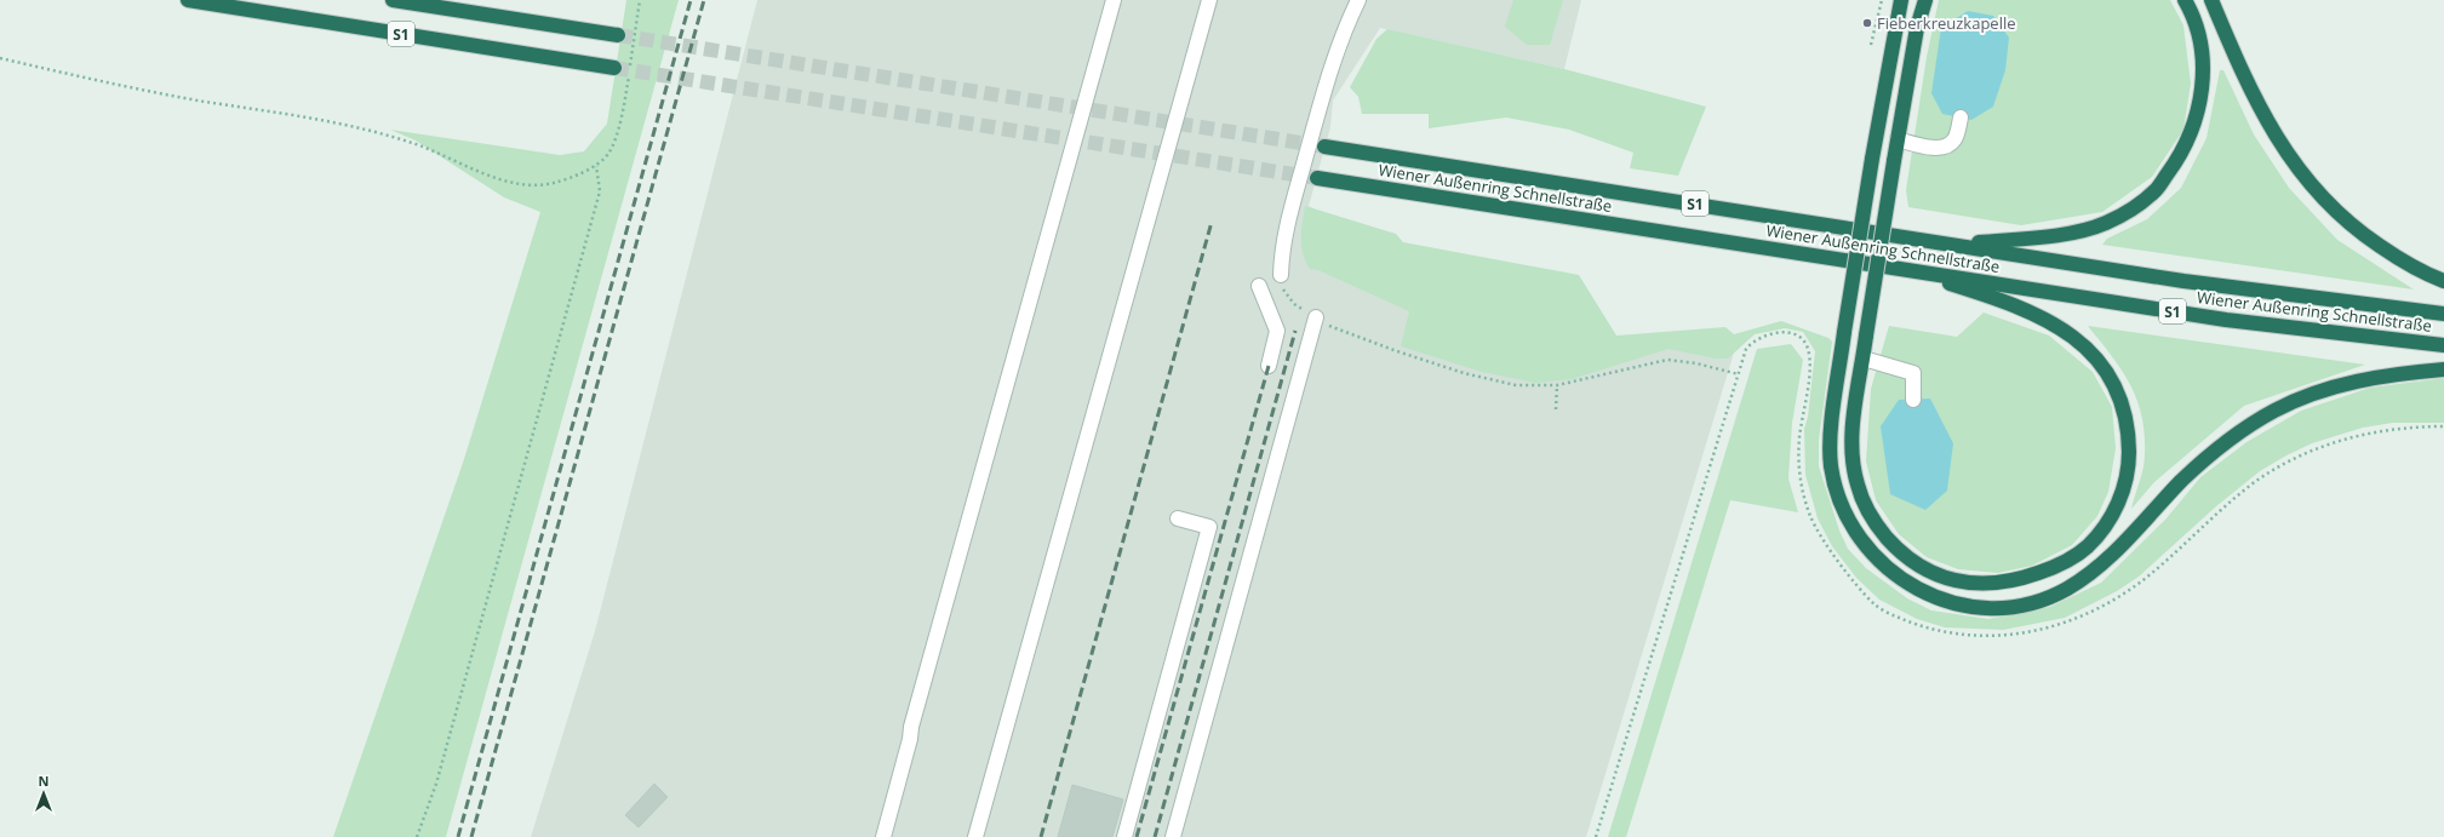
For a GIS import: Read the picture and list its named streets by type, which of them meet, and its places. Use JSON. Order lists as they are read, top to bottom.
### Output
{
  "streets": {
    "highway": ["S1", "Wiener Außenring Schnellstraße"]
  },
  "places": ["Fieberkreuzkapelle"],
  "north": "top"
}
